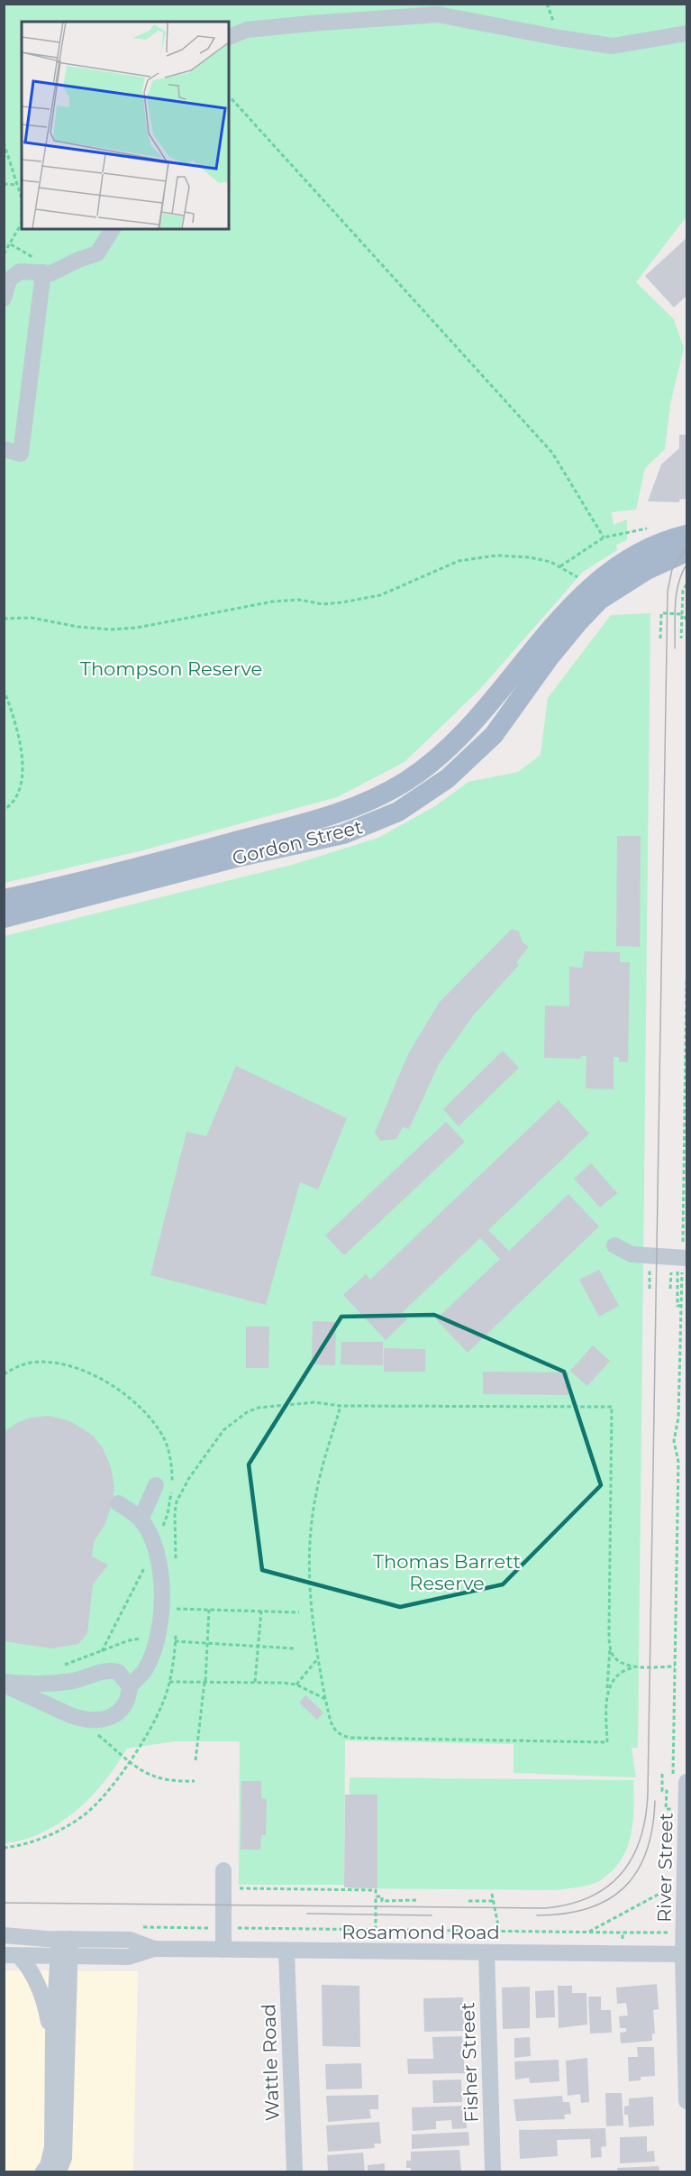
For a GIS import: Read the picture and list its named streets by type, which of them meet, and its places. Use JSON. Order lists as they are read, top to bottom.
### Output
{
  "streets": {
    "main road": ["Gordon Street"],
    "street": [
      "River Street",
      "Rosamond Road",
      "Wattle Road",
      "Fisher Street"
    ]
  },
  "crossings": [
    ["River Street", "Rosamond Road"],
    ["Rosamond Road", "Wattle Road"],
    ["Rosamond Road", "Fisher Street"]
  ],
  "parks": ["Thompson Reserve", "Thomas Barrett Reserve"]
}
